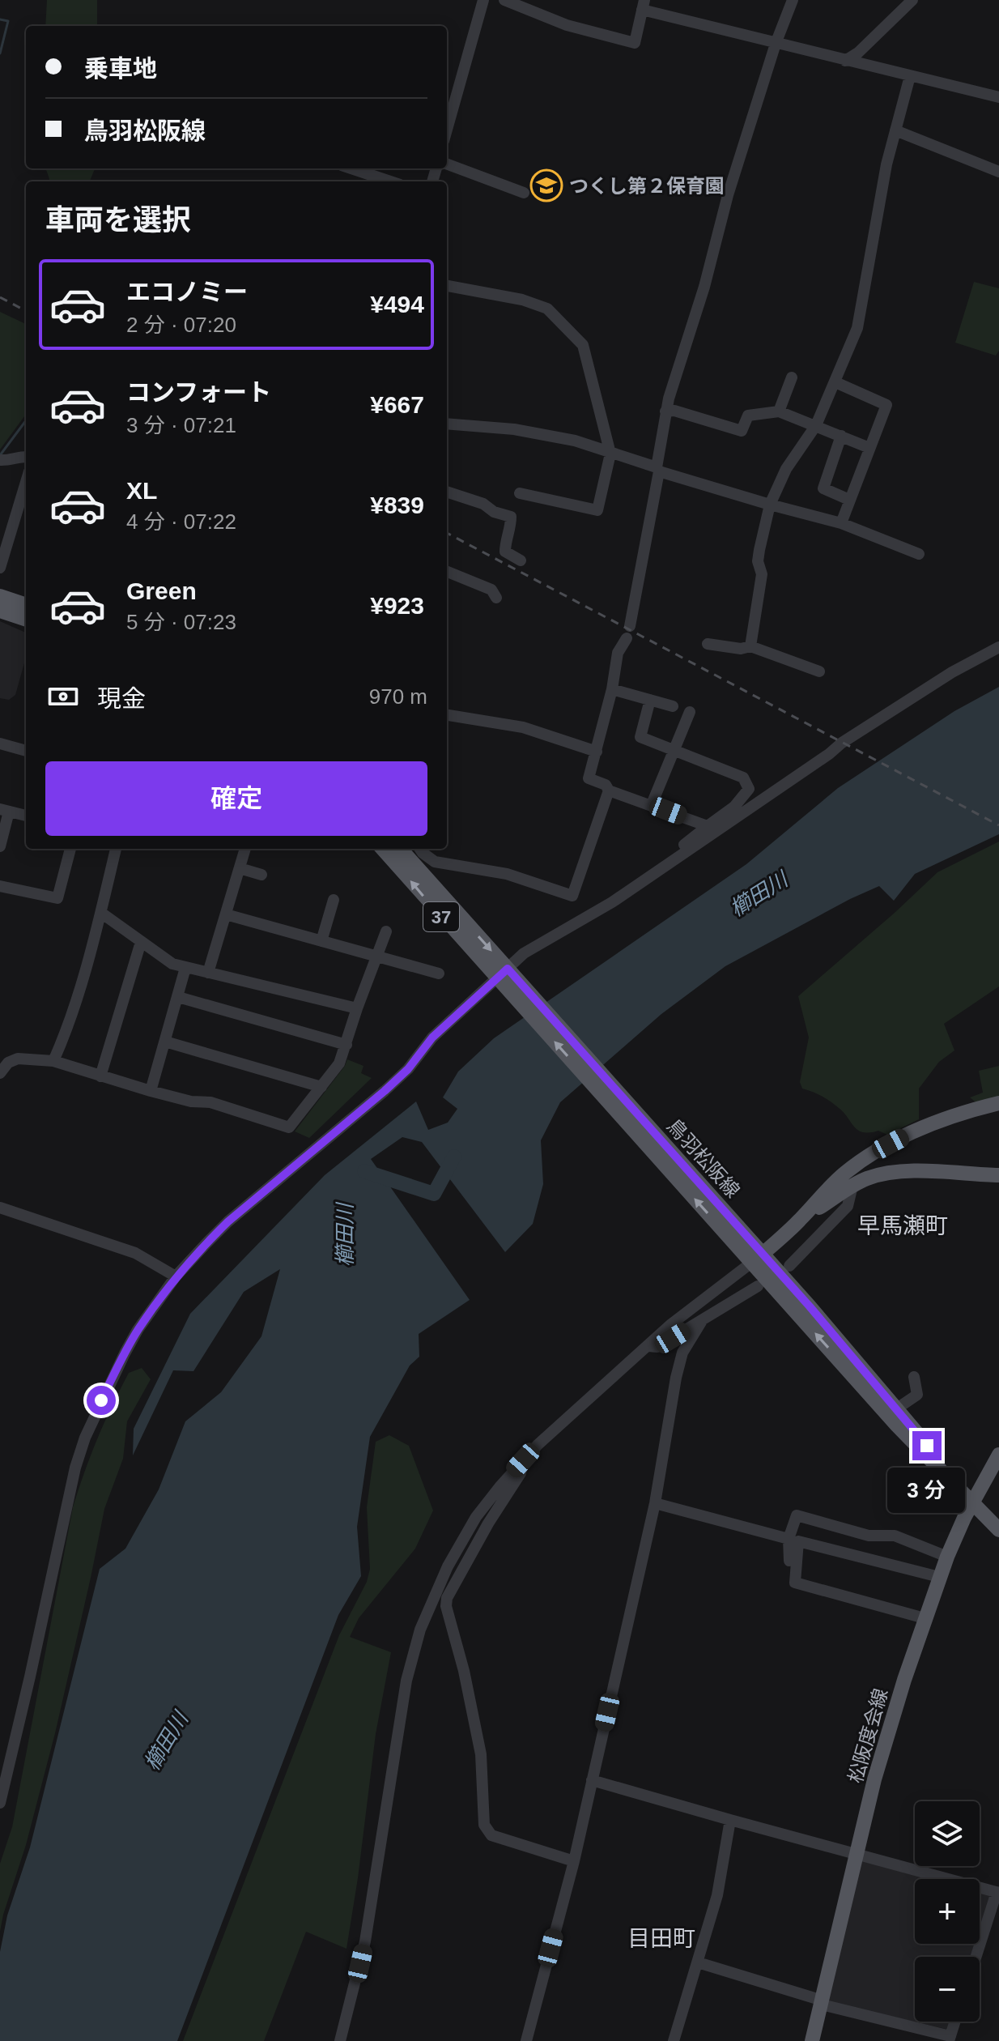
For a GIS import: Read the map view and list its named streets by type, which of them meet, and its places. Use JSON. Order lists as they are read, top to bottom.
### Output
{
  "streets": {
    "main road": ["37", "鳥羽松阪線", "松阪度会線"]
  },
  "crossings": [
    ["鳥羽松阪線", "松阪度会線"]
  ],
  "districts": ["早馬瀬町", "目田町"],
  "water": ["櫛田川"],
  "places": {
    "school or university": ["つくし第２保育園"]
  },
  "page": {
    "banner": ["乗車地", "鳥羽松阪線"],
    "heading": "車両を選択",
    "list": [
      {
        "name": "エコノミー",
        "note": "2 分 · 07:20",
        "value": "¥494"
      },
      {
        "name": "コンフォート",
        "note": "3 分 · 07:21",
        "value": "¥667"
      },
      {
        "name": "XL",
        "note": "4 分 · 07:22",
        "value": "¥839"
      },
      {
        "name": "Green",
        "note": "5 分 · 07:23",
        "value": "¥923"
      }
    ],
    "pay": ["現金", "970 m"],
    "buttons": "確定",
    "bubble": "3 分",
    "map_buttons": ["+", "−"]
  }
}
